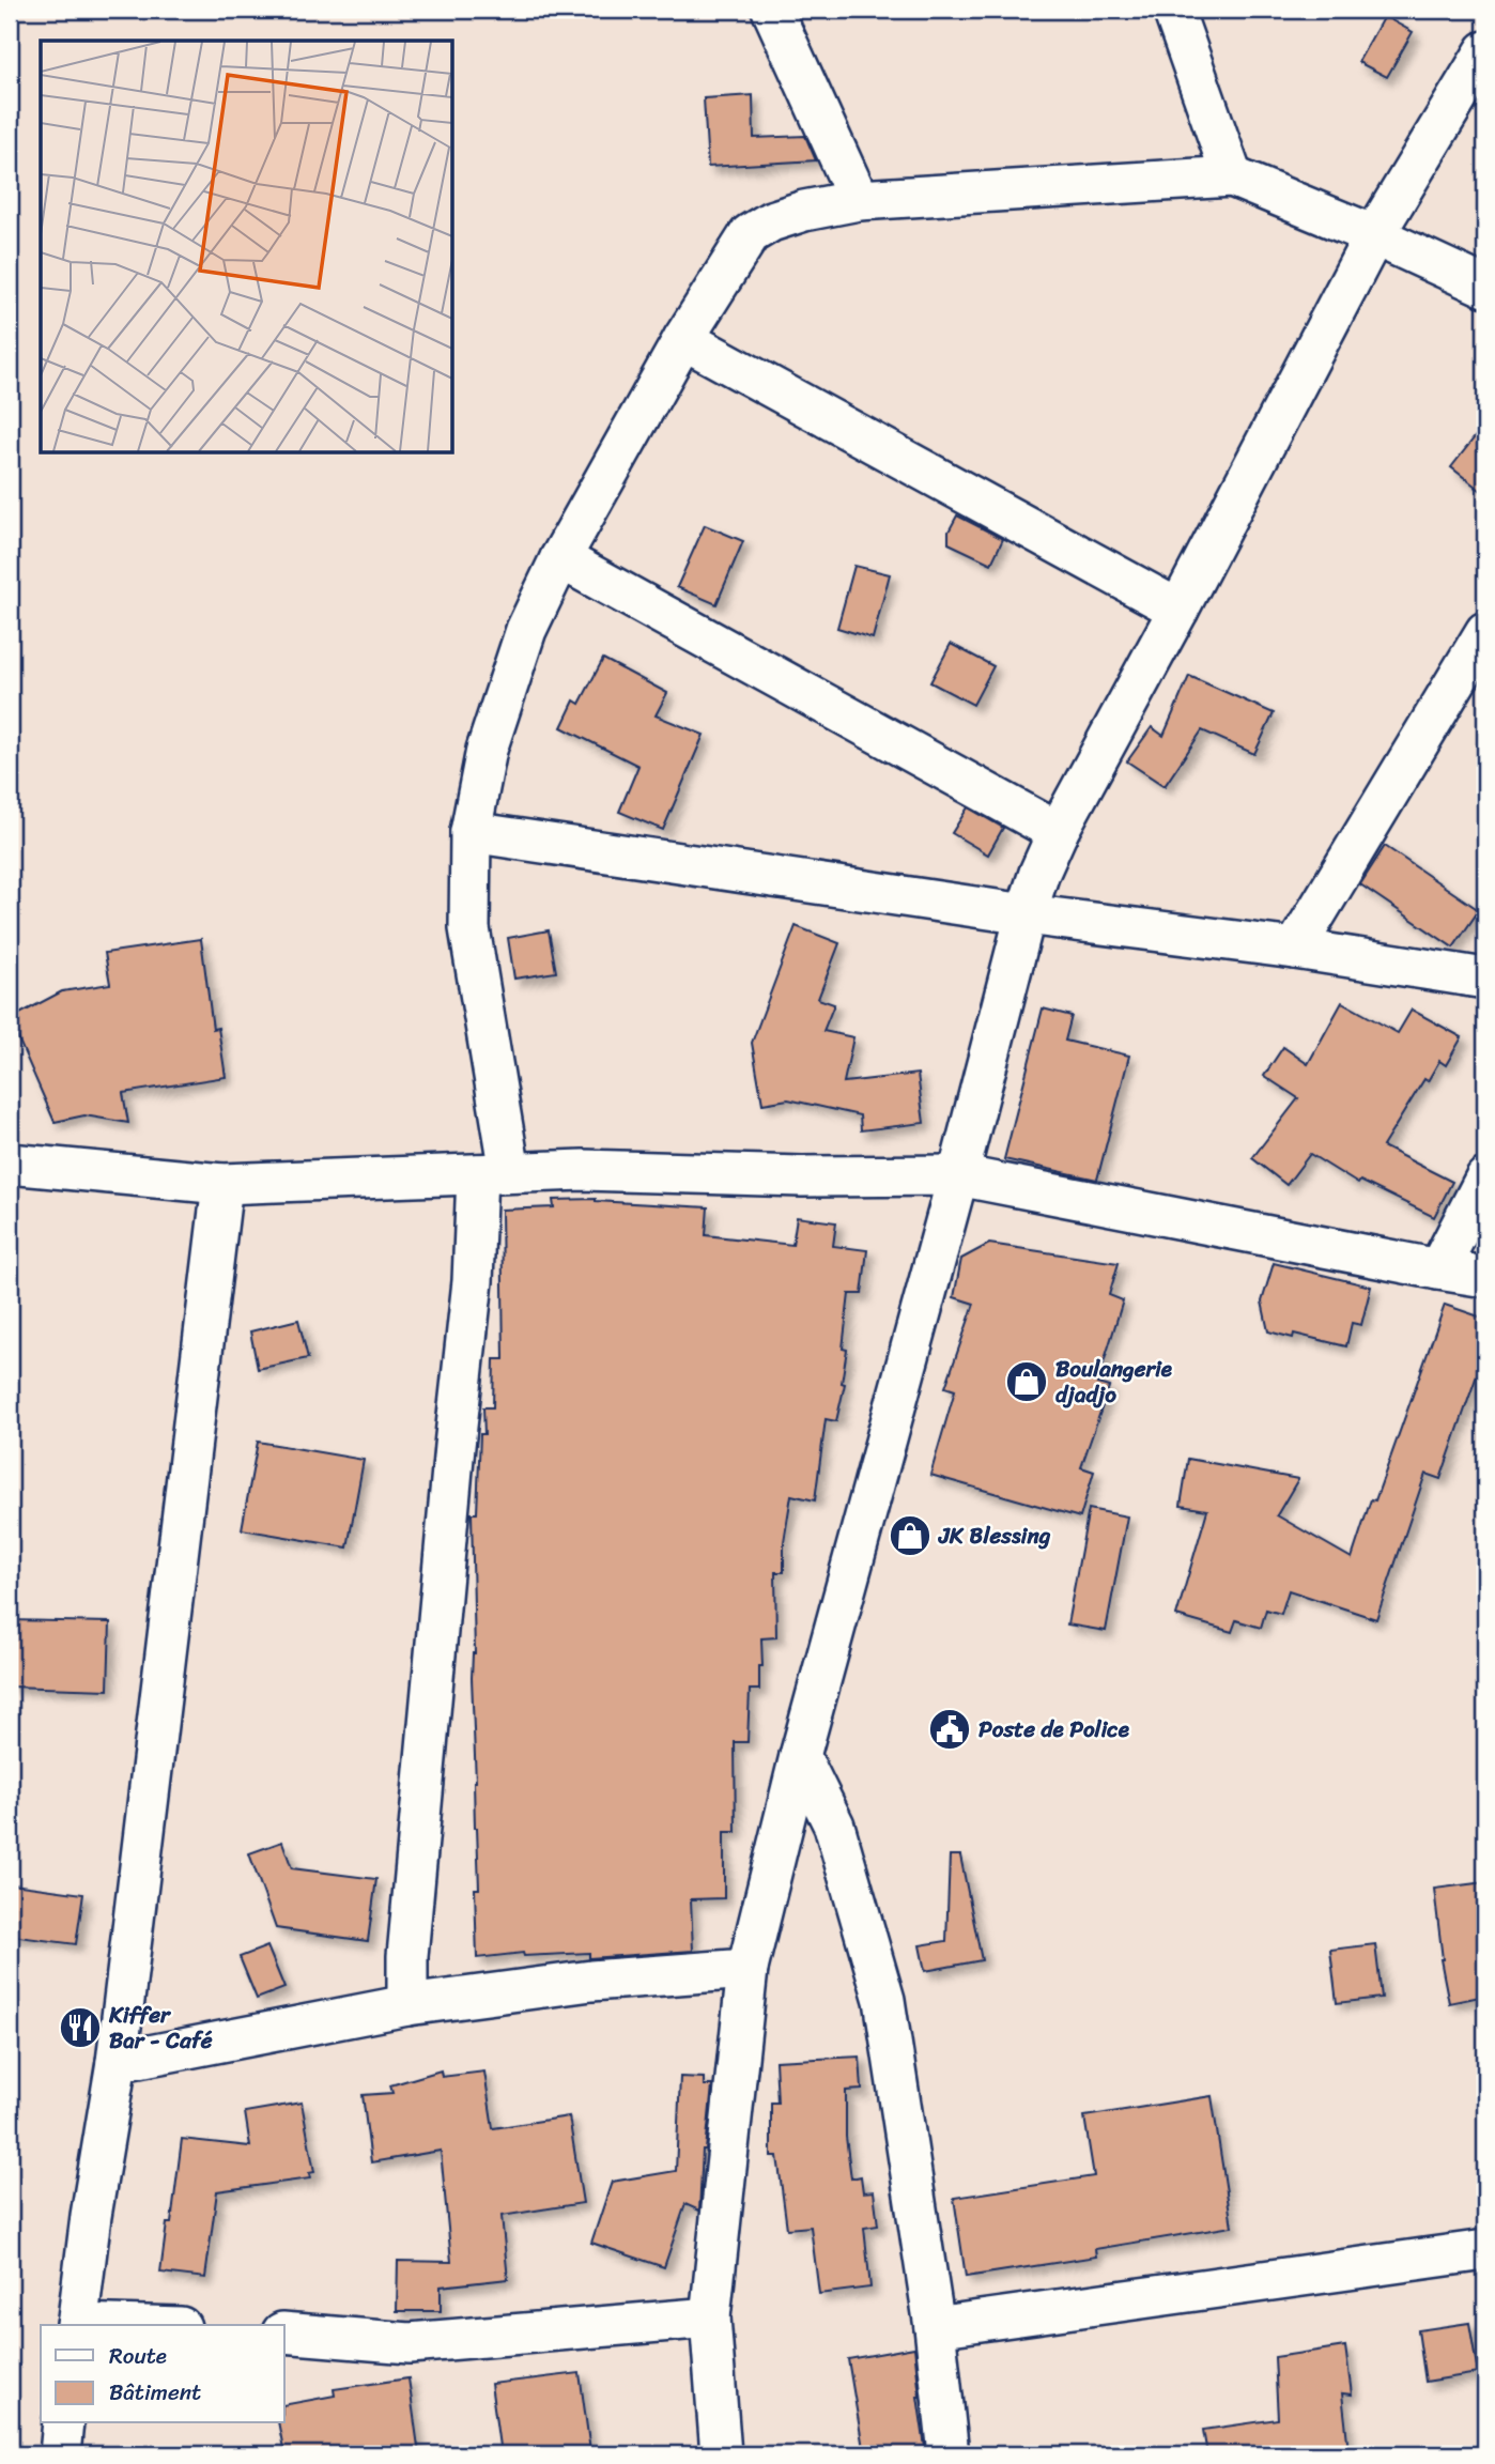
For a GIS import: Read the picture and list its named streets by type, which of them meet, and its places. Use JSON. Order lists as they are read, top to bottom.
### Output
{
  "places": {
    "shop": ["Boulangerie djadjo", "JK Blessing"],
    "public building": ["Poste de Police"],
    "restaurant": ["Kiffer Bar - Café"]
  },
  "legend": ["Route", "Bâtiment"]
}
